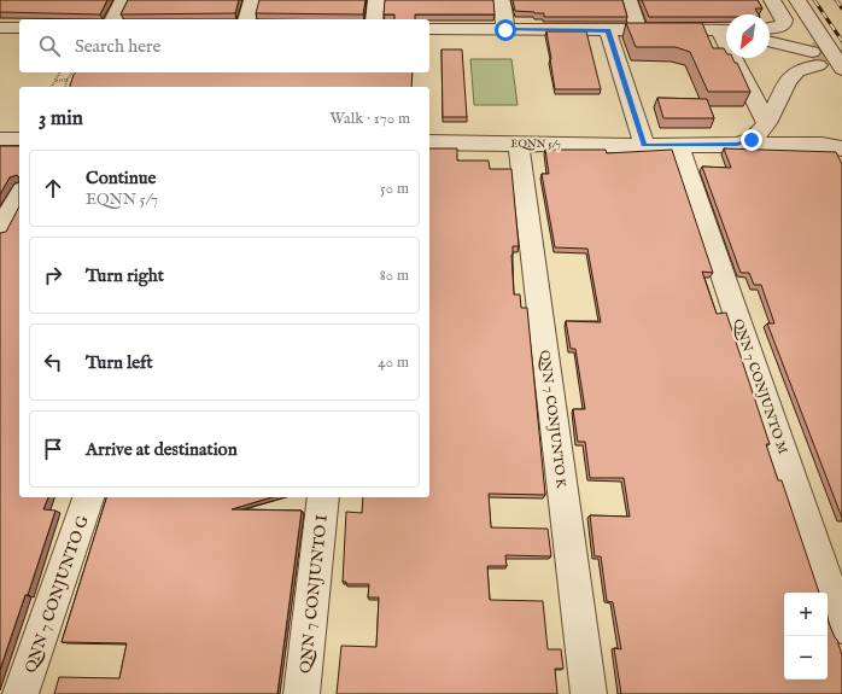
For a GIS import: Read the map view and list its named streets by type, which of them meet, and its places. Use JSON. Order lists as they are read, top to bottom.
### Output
{
  "streets": {
    "street": [
      "EQNN 5/7",
      "QNN 7 CONJUNTO M",
      "QNN 7 CONJUNTO K",
      "QNN 7 CONJUNTO G",
      "QNN 7 CONJUNTO I"
    ]
  },
  "crossings": [
    ["EQNN 5/7", "QNN 7 CONJUNTO M"],
    ["EQNN 5/7", "QNN 7 CONJUNTO K"]
  ],
  "north": "bottom left",
  "page": {
    "search": "Search here",
    "heading": ["3 min", "Walk · 170 m"],
    "list": [
      ["Continue", "EQNN 5/7", "50 m"],
      ["Turn right", "80 m"],
      ["Turn left", "40 m"],
      "Arrive at destination"
    ],
    "map_buttons": ["+", "−"]
  }
}
